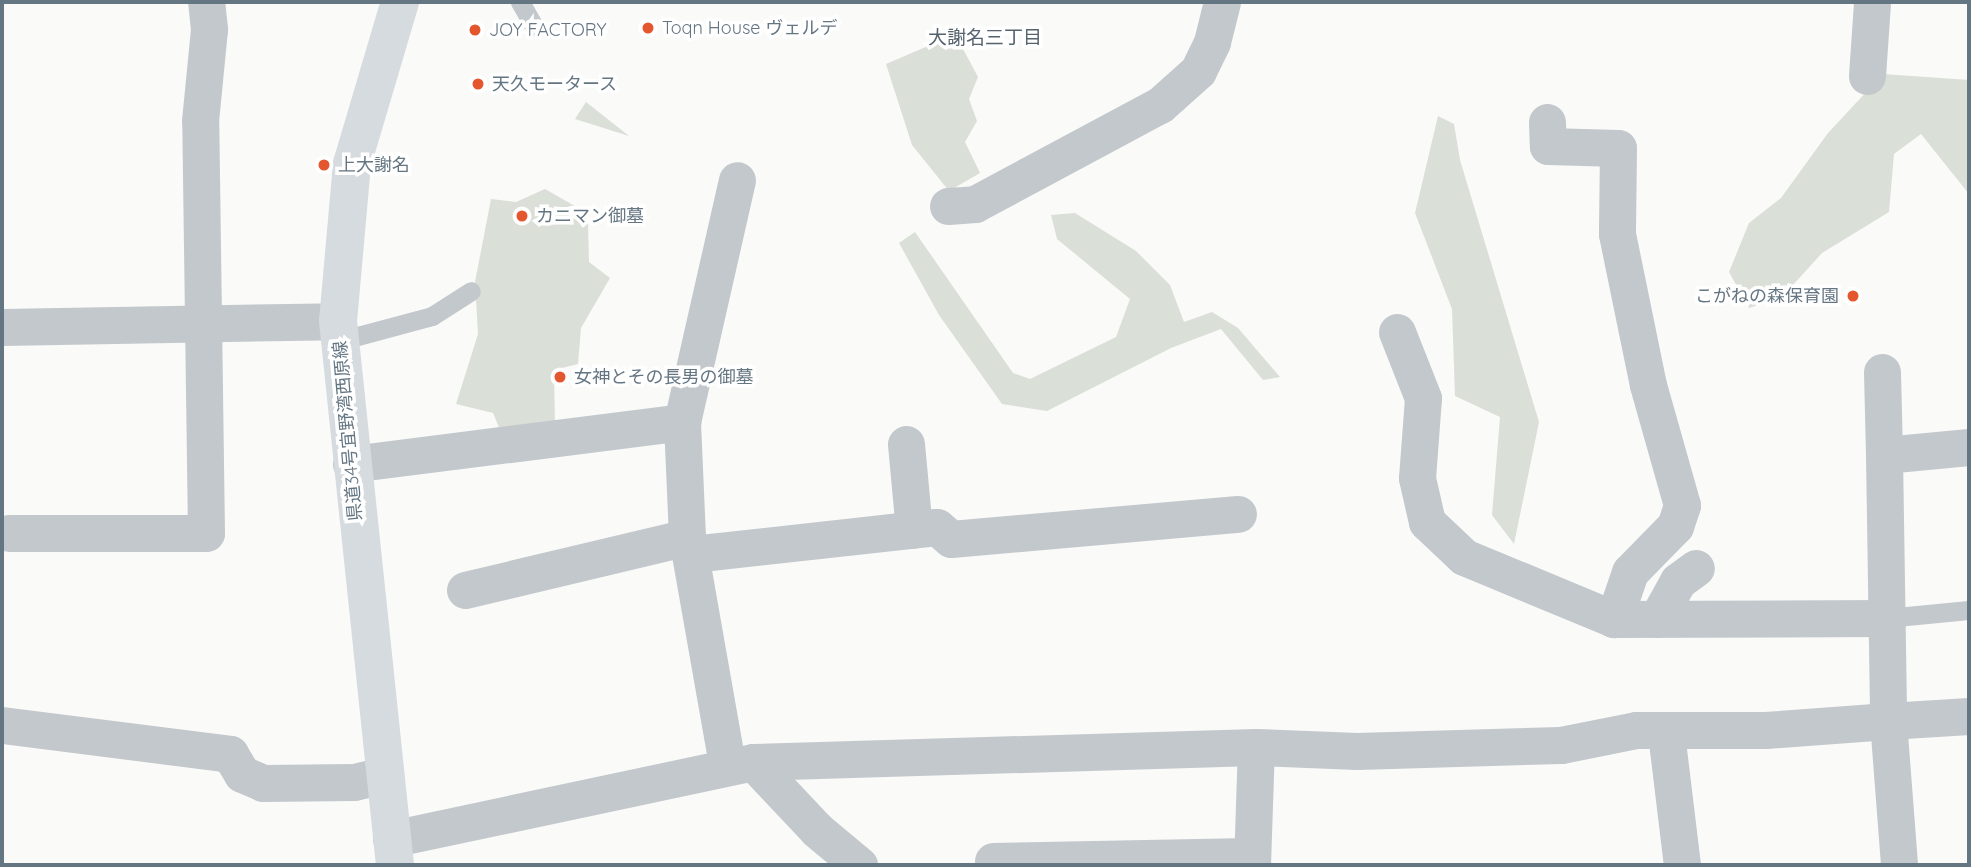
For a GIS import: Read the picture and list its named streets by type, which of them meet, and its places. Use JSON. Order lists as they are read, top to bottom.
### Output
{
  "streets": {
    "main road": ["県道34号宜野湾西原線"]
  },
  "districts": ["大謝名三丁目"],
  "places": [
    "Toqn House ヴェルデ",
    "JOY FACTORY",
    "天久モータース",
    "上大謝名",
    "カニマン御墓",
    "こがねの森保育園",
    "女神とその長男の御墓"
  ]
}
